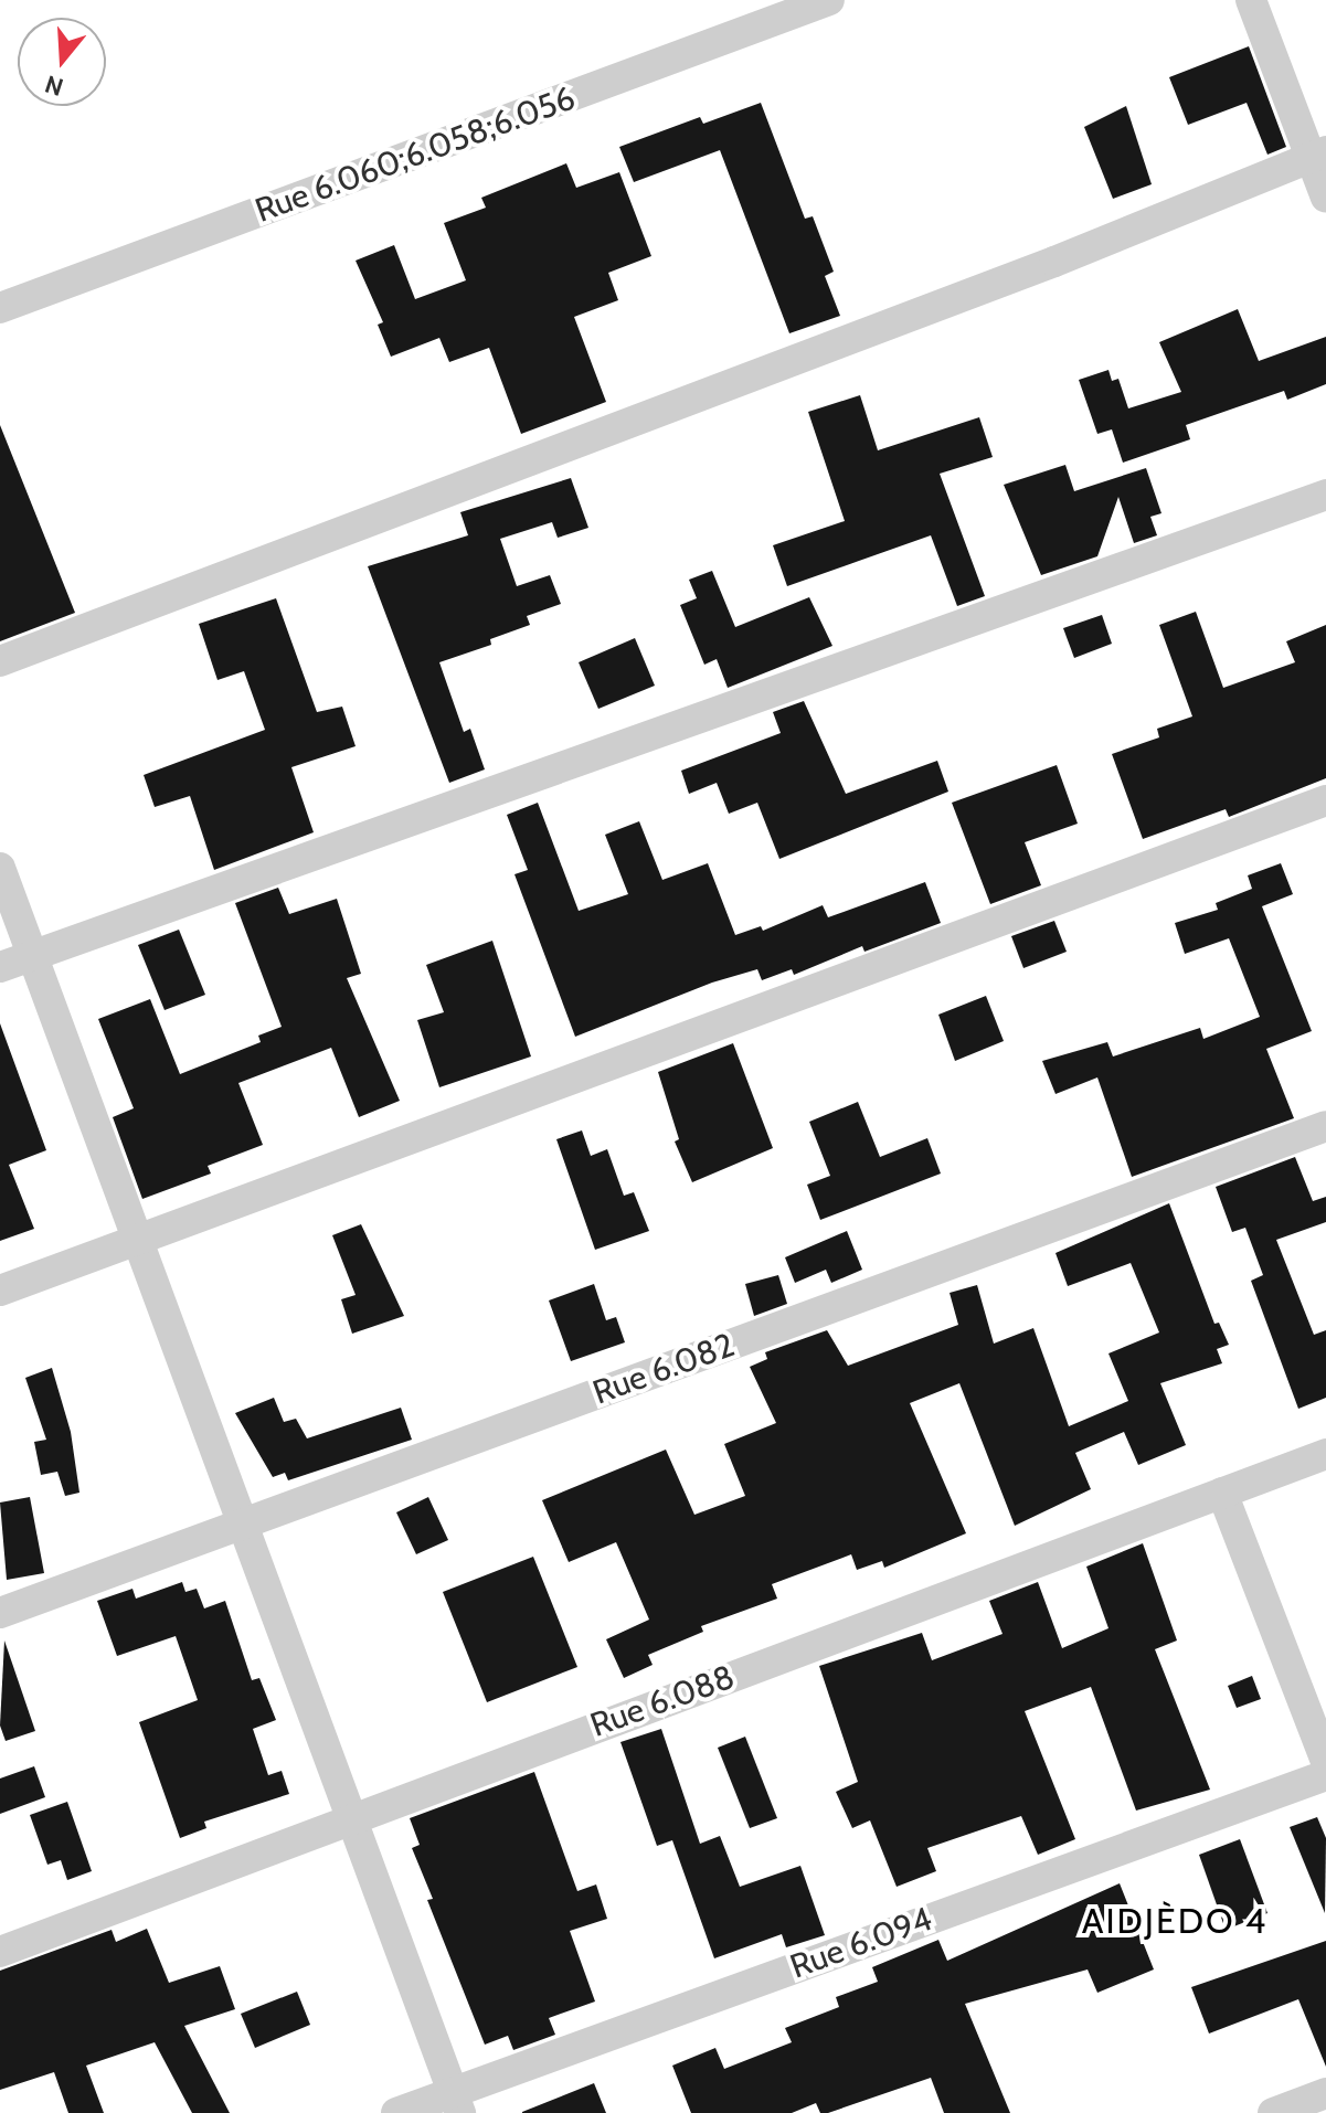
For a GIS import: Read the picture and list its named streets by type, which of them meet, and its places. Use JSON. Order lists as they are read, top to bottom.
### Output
{
  "streets": {
    "street": [
      "Rue 6.060;6.058;6.056",
      "Rue 6.082",
      "Rue 6.088",
      "Rue 6.094"
    ]
  },
  "districts": ["AIDJÈDO 4"],
  "north": "bottom"
}
